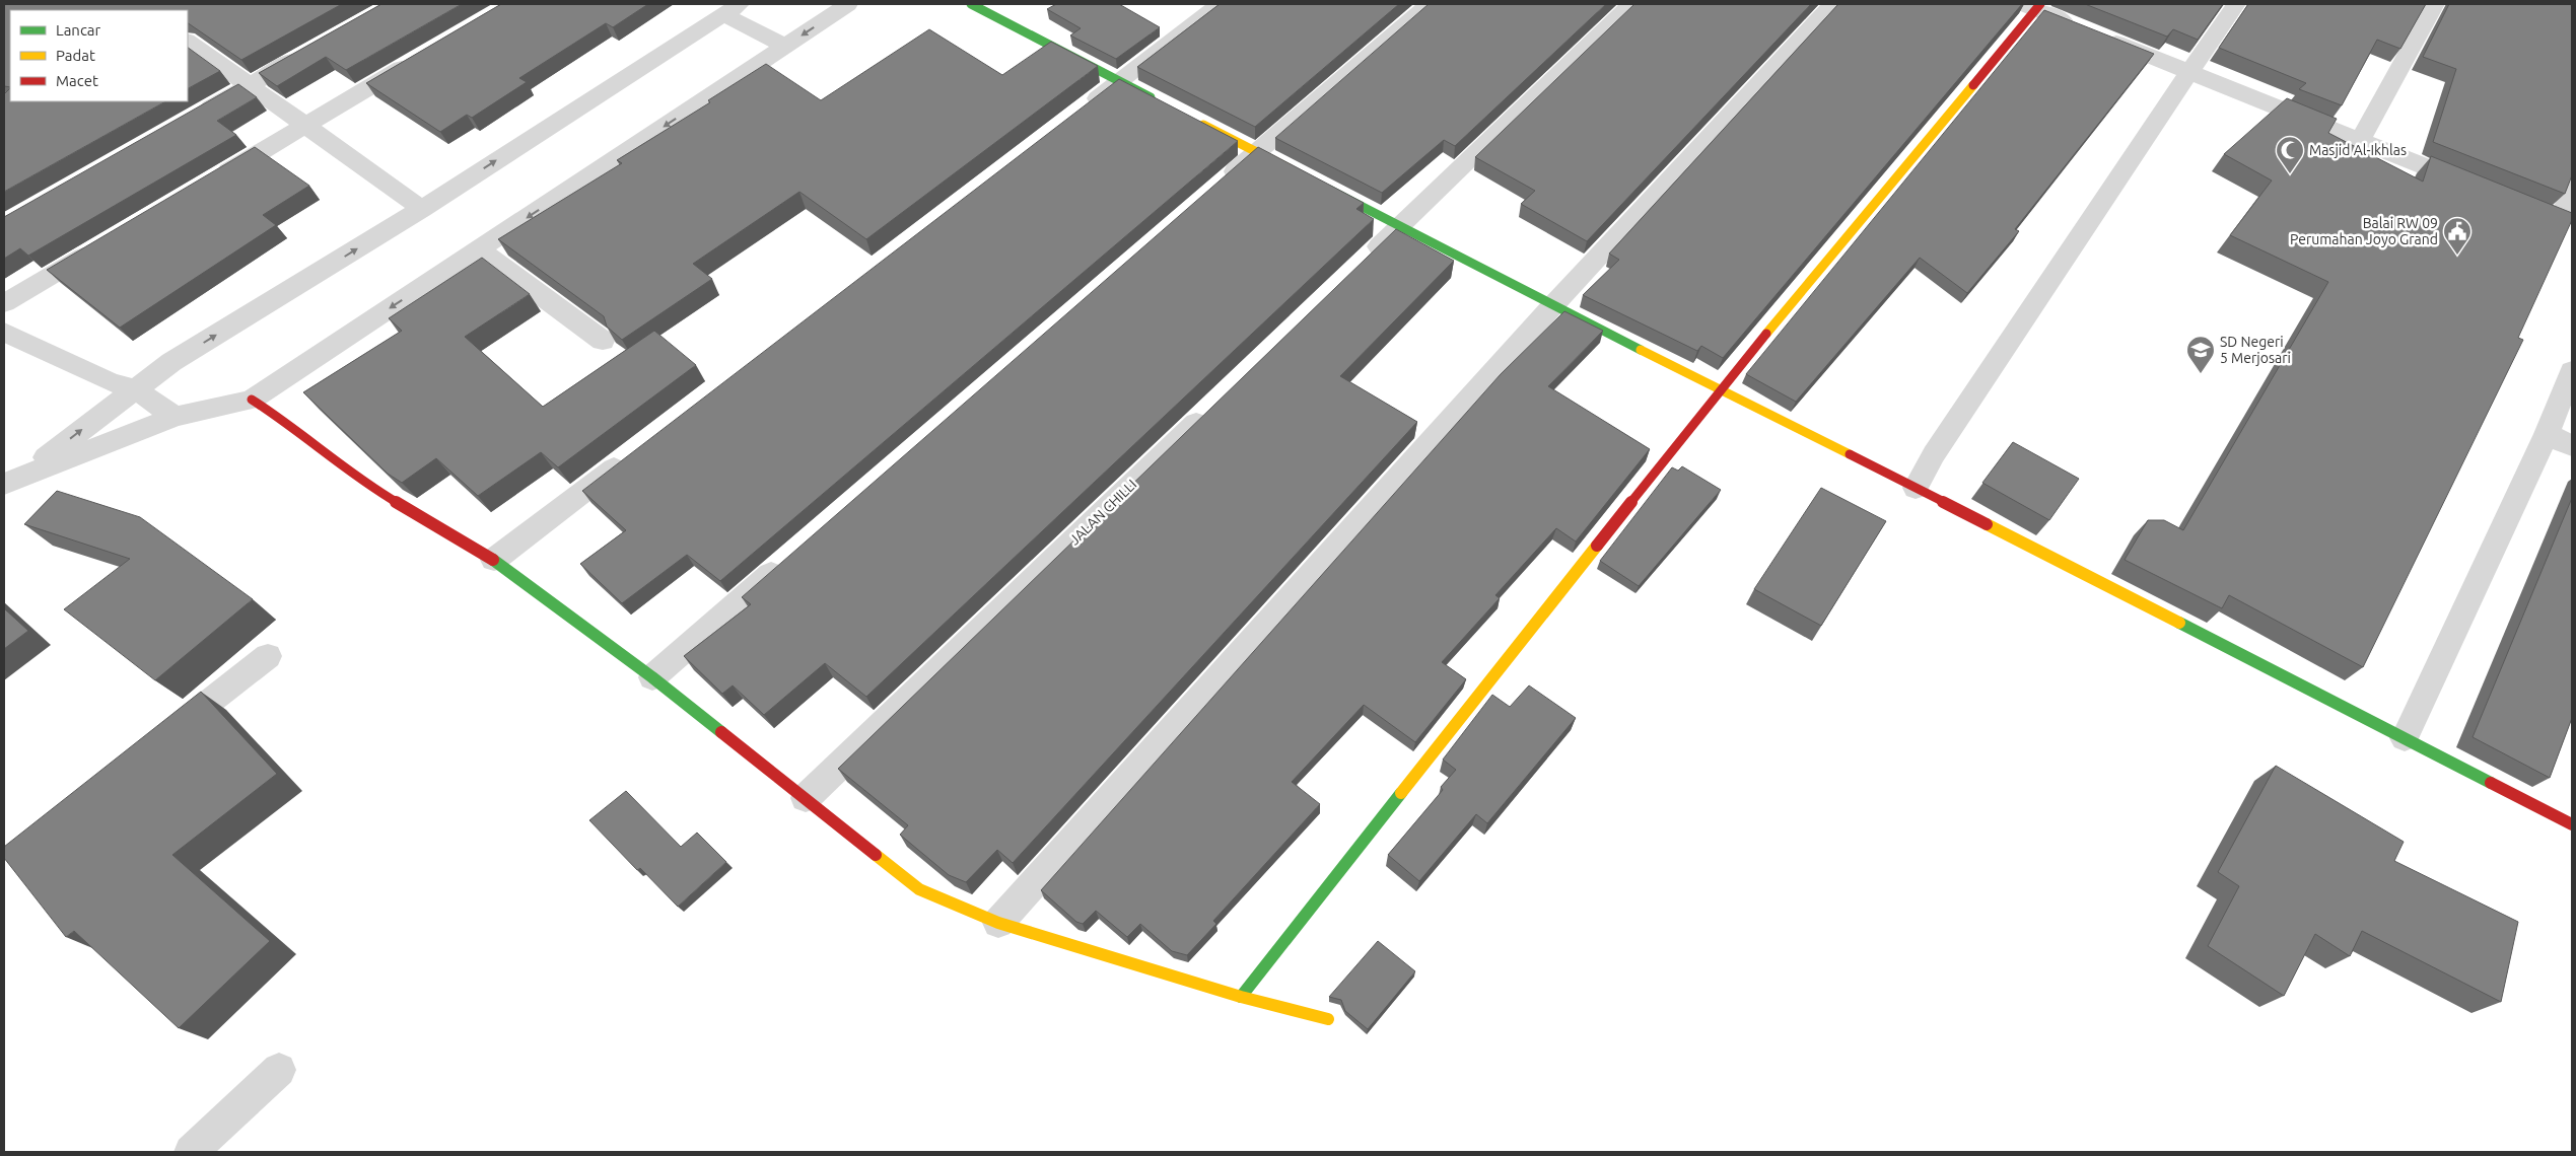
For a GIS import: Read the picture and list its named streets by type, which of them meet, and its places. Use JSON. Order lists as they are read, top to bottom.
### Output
{
  "streets": {
    "street": ["JALAN CHILLI"]
  },
  "places": {
    "mosque": ["Masjid Al-Ikhlas"],
    "public building": ["Balai RW 09 Perumahan Joyo Grand"],
    "school or university": ["SD Negeri 5 Merjosari"]
  },
  "legend": ["Lancar", "Padat", "Macet"]
}
